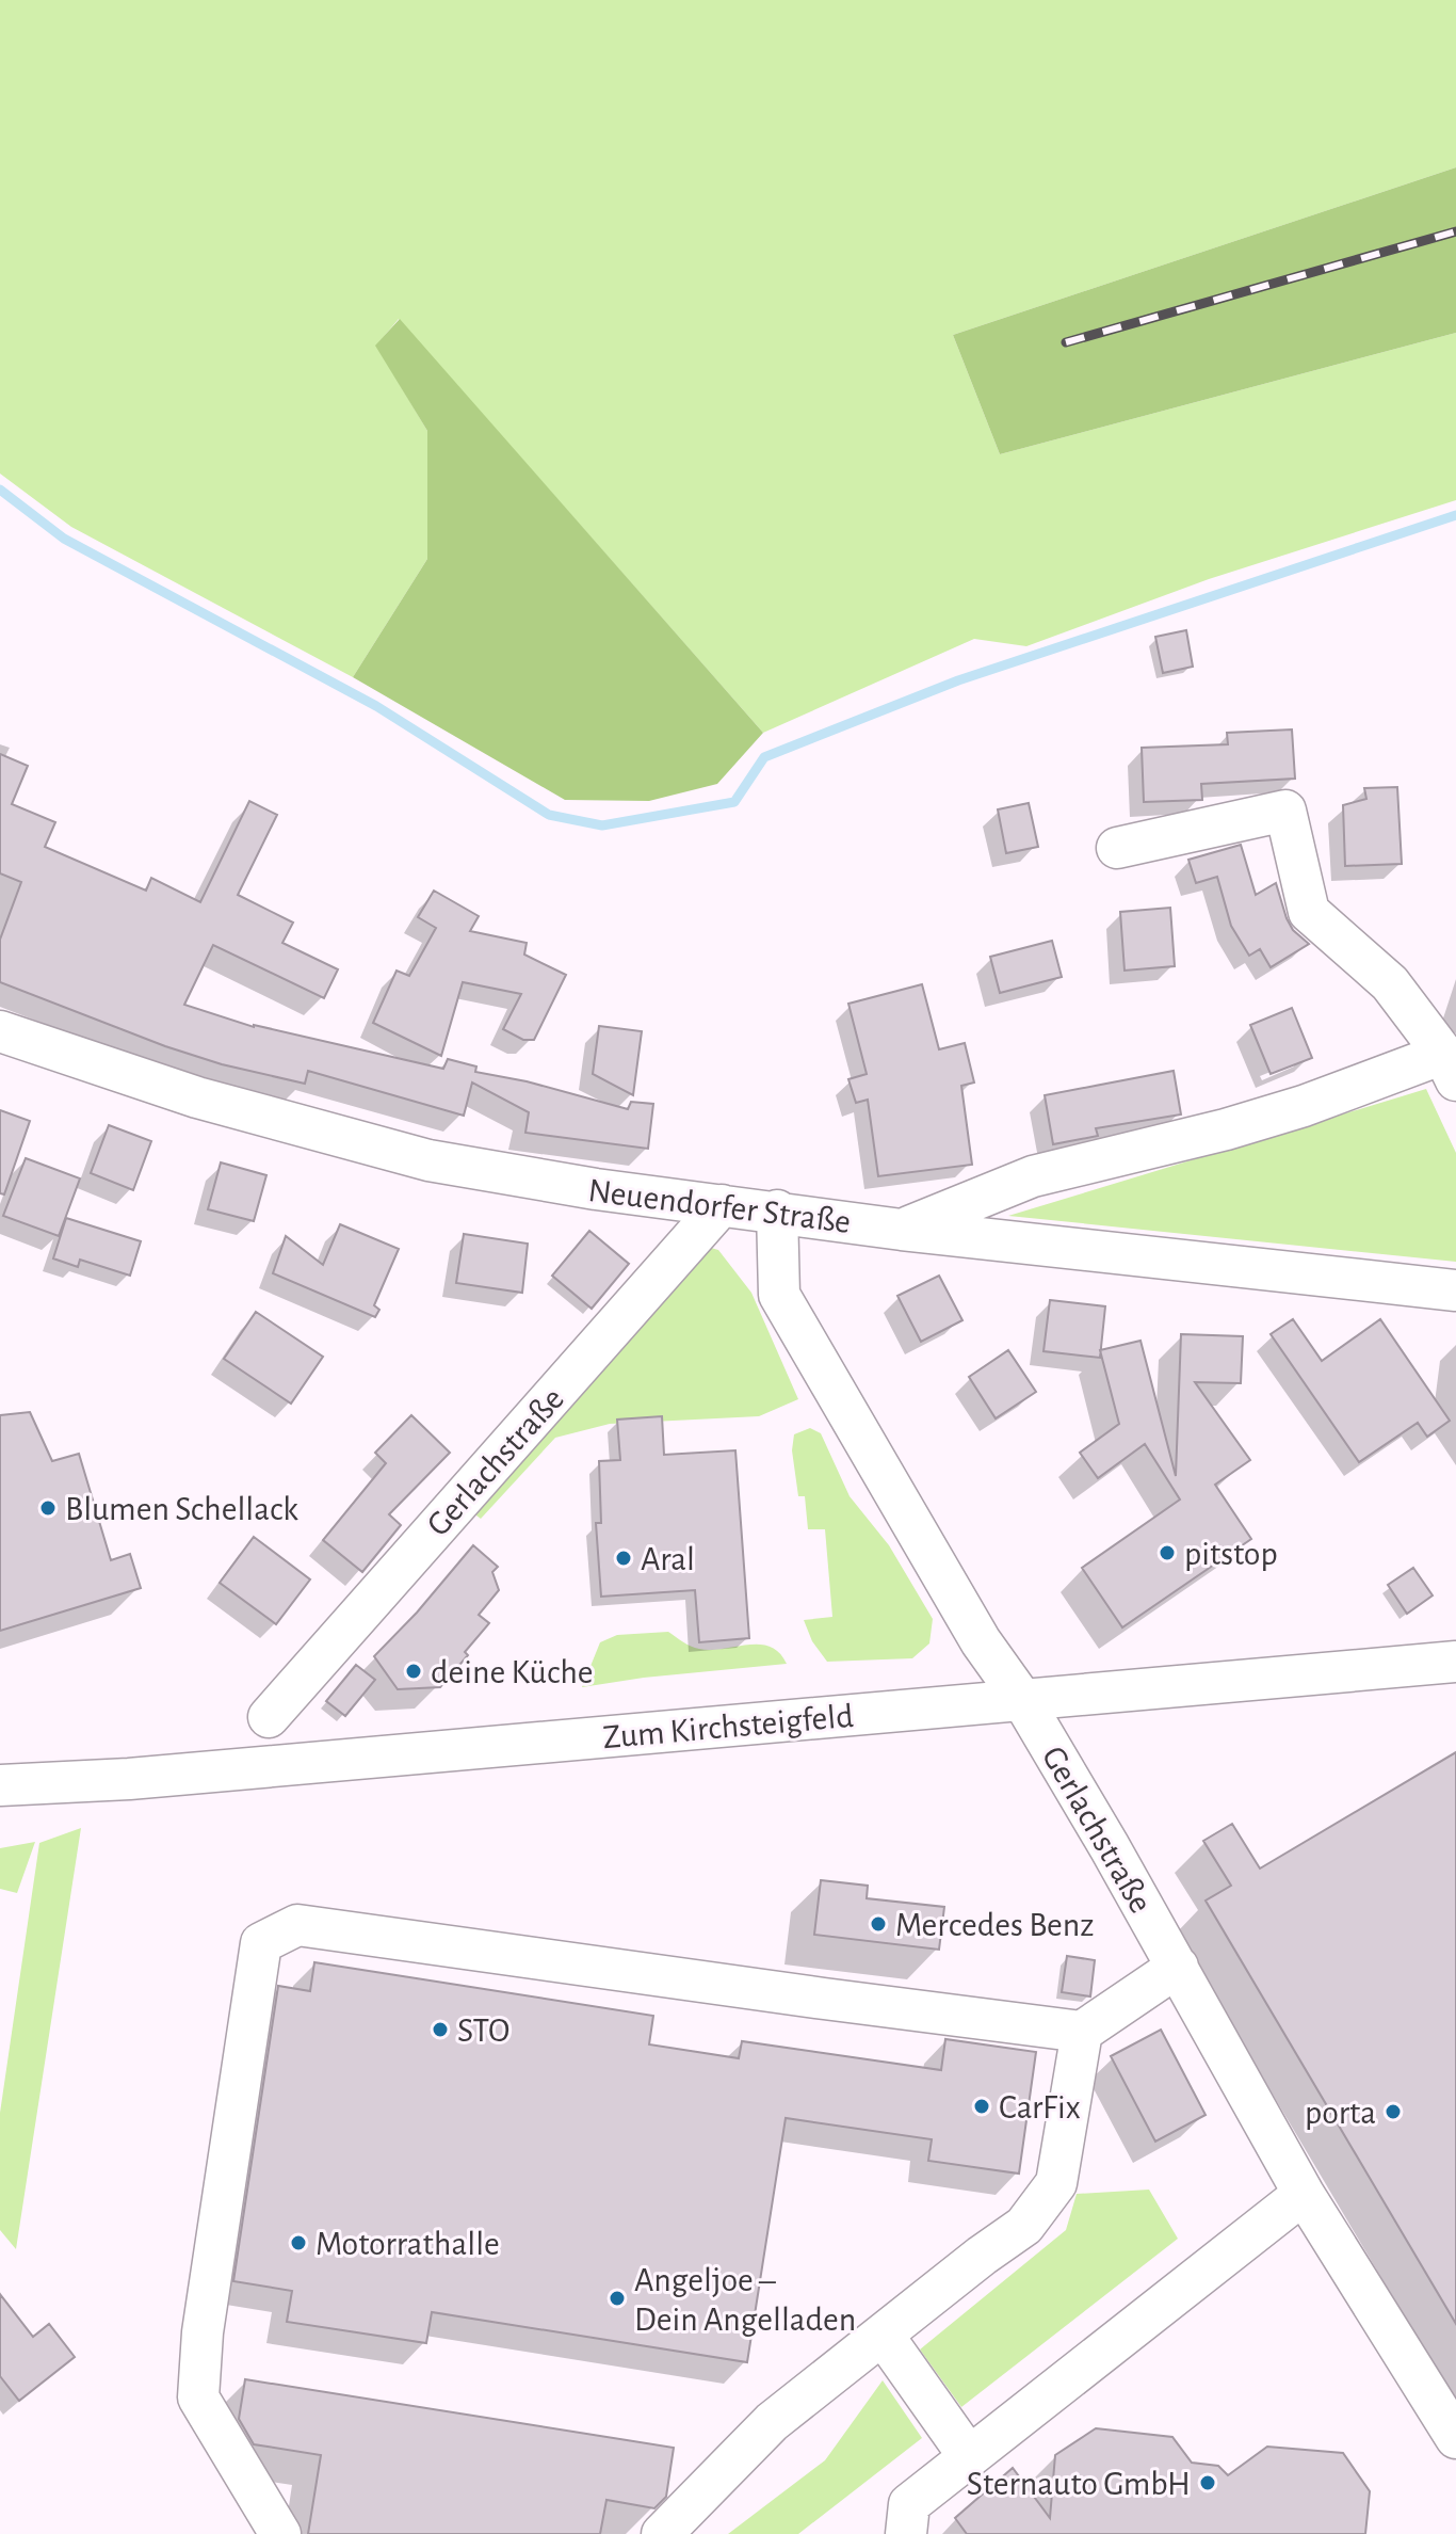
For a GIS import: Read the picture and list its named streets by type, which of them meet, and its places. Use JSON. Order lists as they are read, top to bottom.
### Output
{
  "streets": {
    "street": ["Neuendorfer Straße", "Gerlachstraße", "Zum Kirchsteigfeld"]
  },
  "crossings": [
    ["Neuendorfer Straße", "Gerlachstraße"],
    ["Gerlachstraße", "Zum Kirchsteigfeld"]
  ],
  "places": [
    "Blumen Schellack",
    "pitstop",
    "Aral",
    "deine Küche",
    "Mercedes Benz",
    "STO",
    "CarFix",
    "porta",
    "Motorrathalle",
    "Angeljoe – Dein Angelladen",
    "Sternauto GmbH"
  ]
}
